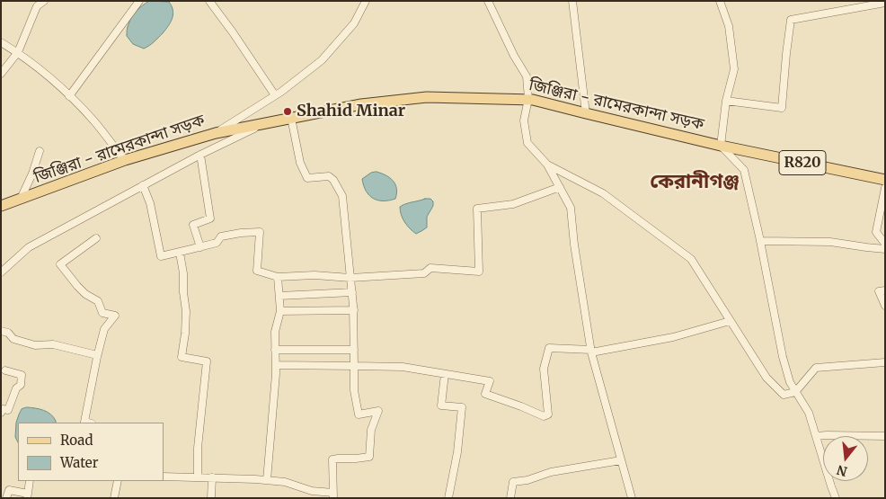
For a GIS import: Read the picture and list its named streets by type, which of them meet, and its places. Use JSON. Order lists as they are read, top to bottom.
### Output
{
  "streets": {
    "main road": ["জিঞ্জিরা - রামেরকান্দা সড়ক", "R820"]
  },
  "districts": ["কেরানীগঞ্জ"],
  "places": ["Shahid Minar"],
  "legend": ["Road", "Water"],
  "north": "bottom"
}
